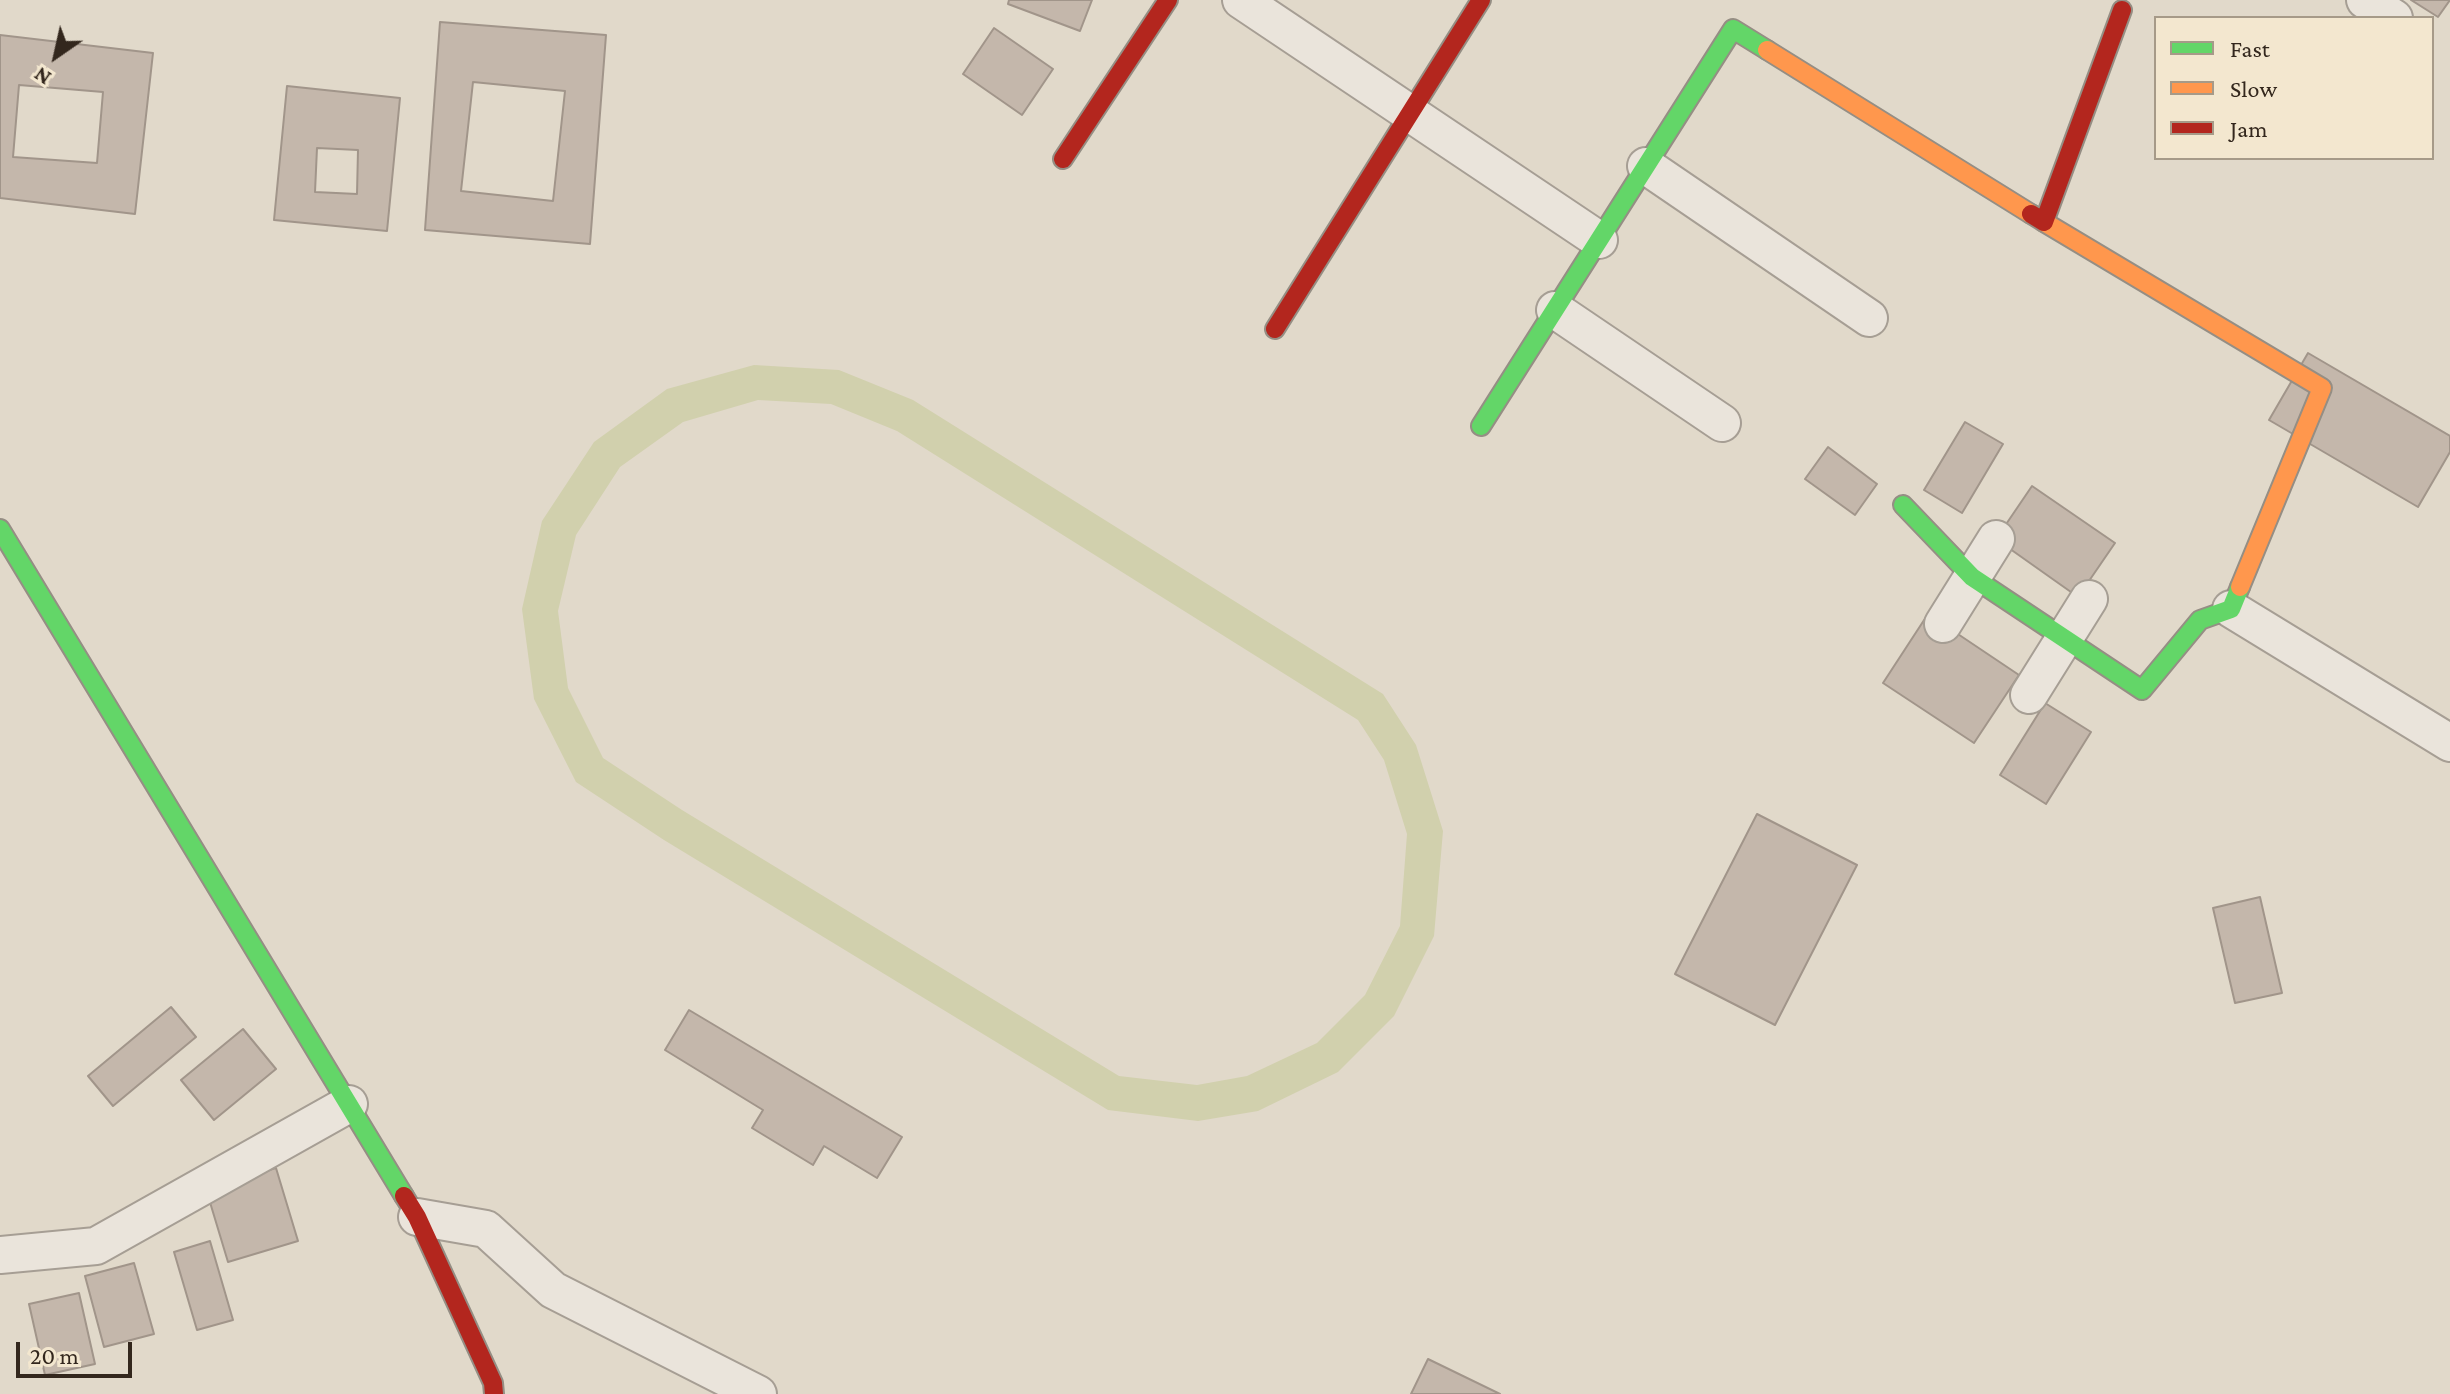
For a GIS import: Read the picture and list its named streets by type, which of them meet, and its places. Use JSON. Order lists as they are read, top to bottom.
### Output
{
  "legend": ["Fast", "Slow", "Jam"],
  "scale_bar": "20 m",
  "north": "bottom left"
}
